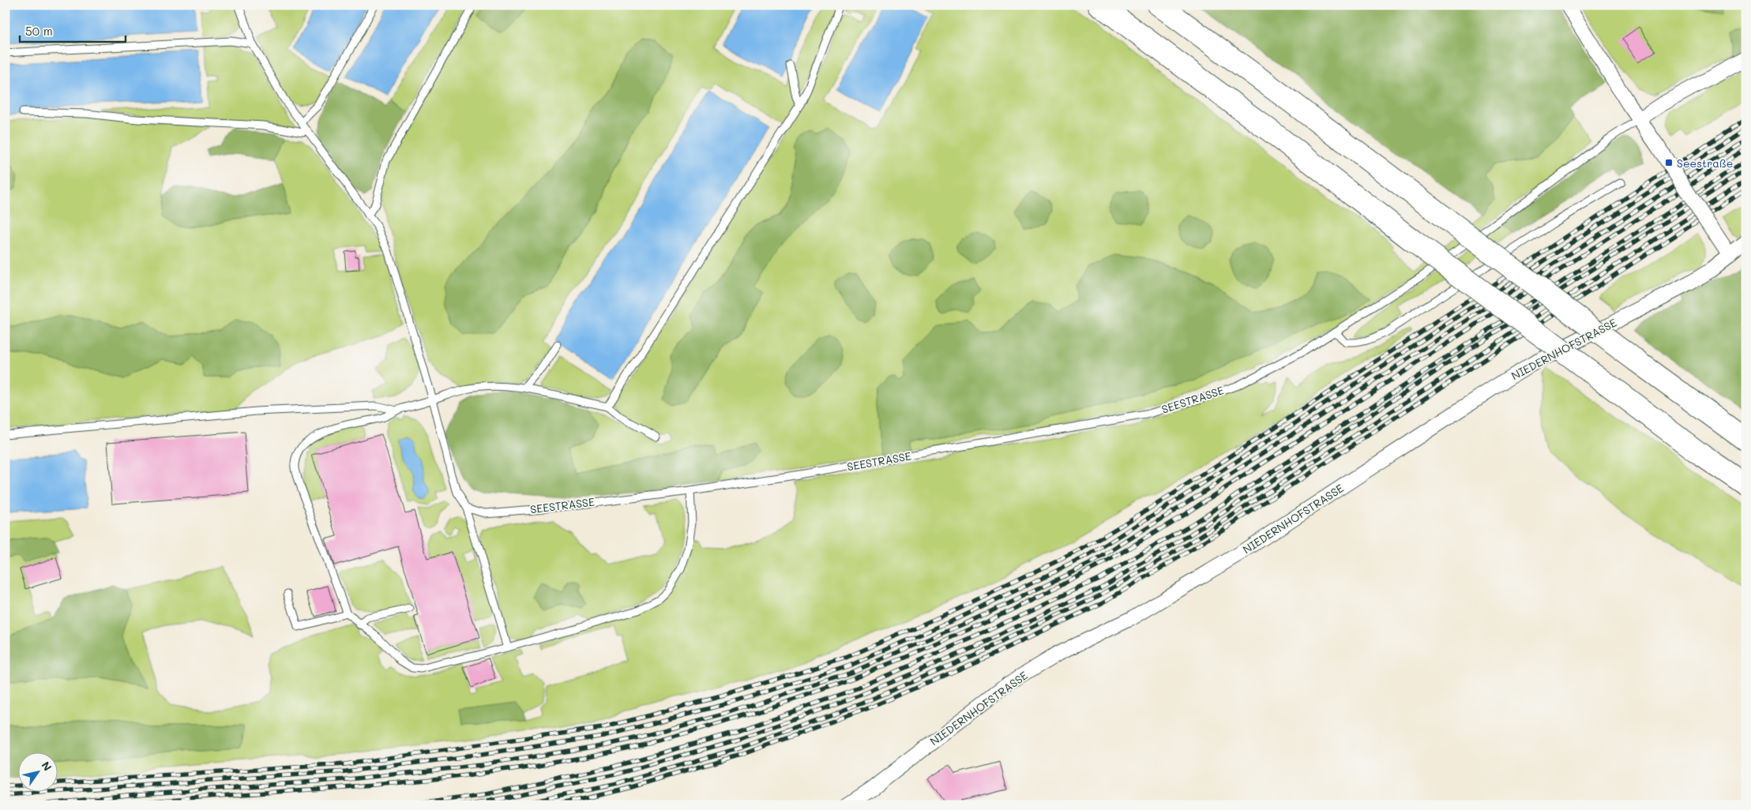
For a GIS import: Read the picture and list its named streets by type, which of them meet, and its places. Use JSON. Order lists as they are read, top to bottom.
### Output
{
  "streets": {
    "street": ["NIEDERNHOFSTRASSE", "SEESTRASSE"]
  },
  "places": {
    "transit": ["Seestraße"]
  },
  "scale_bar": "50 m",
  "north": "top right"
}
